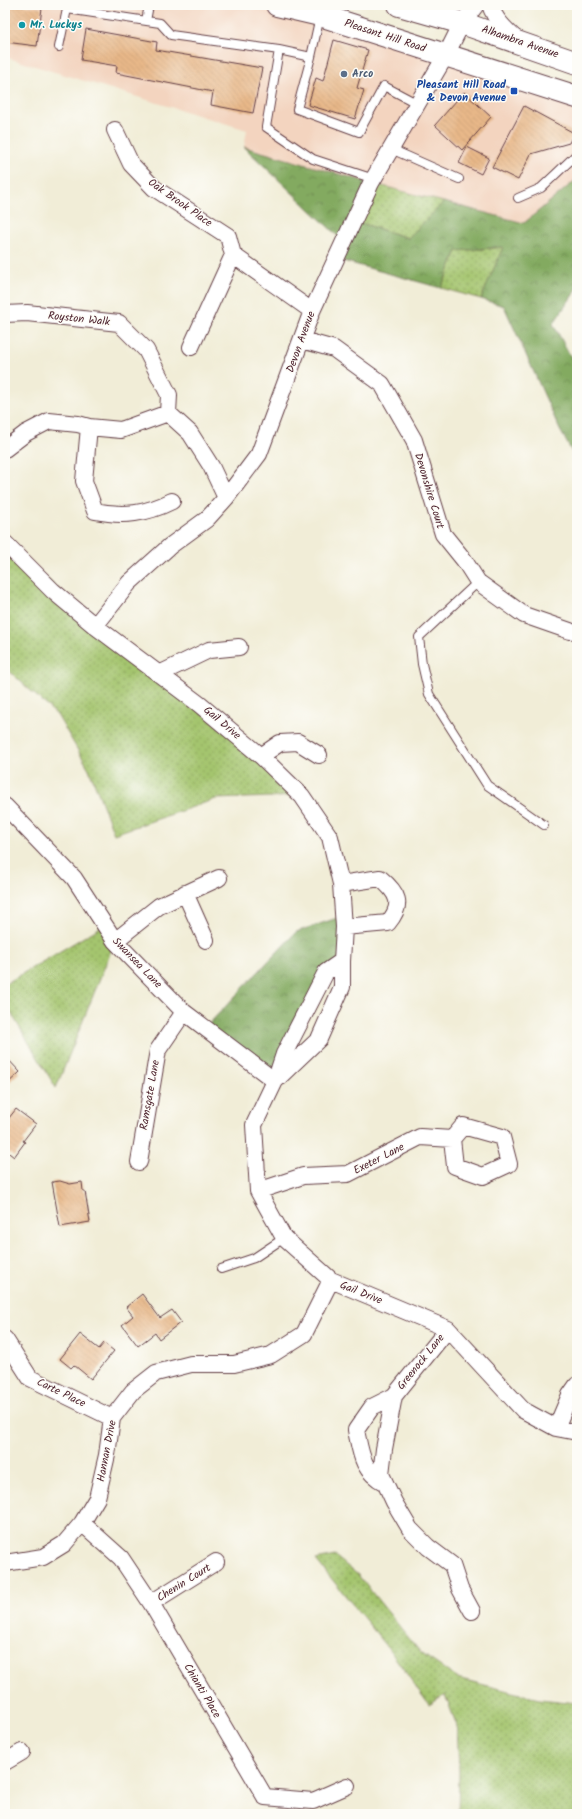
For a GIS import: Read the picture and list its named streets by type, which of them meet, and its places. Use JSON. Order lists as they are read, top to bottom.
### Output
{
  "streets": {
    "main road": ["Pleasant Hill Road", "Alhambra Avenue"],
    "street": [
      "Oak Brook Place",
      "Royston Walk",
      "Devon Avenue",
      "Devonshire Court",
      "Gail Drive",
      "Swansea Lane",
      "Ramsgate Lane",
      "Exeter Lane",
      "Greenock Lane",
      "Carte Place",
      "Hannan Drive",
      "Chenin Court",
      "Chianti Place"
    ]
  },
  "crossings": [
    ["Pleasant Hill Road", "Devon Avenue"],
    ["Alhambra Avenue", "Devon Avenue"],
    ["Devon Avenue", "Devonshire Court"],
    ["Devon Avenue", "Gail Drive"],
    ["Gail Drive", "Swansea Lane"],
    ["Gail Drive", "Exeter Lane"],
    ["Gail Drive", "Greenock Lane"],
    ["Gail Drive", "Hannan Drive"],
    ["Swansea Lane", "Ramsgate Lane"],
    ["Carte Place", "Hannan Drive"],
    ["Hannan Drive", "Chianti Place"],
    ["Chenin Court", "Chianti Place"]
  ],
  "places": {
    "other": ["Mr. Luckys", "Arco"],
    "transit": ["Pleasant Hill Road & Devon Avenue"]
  }
}
